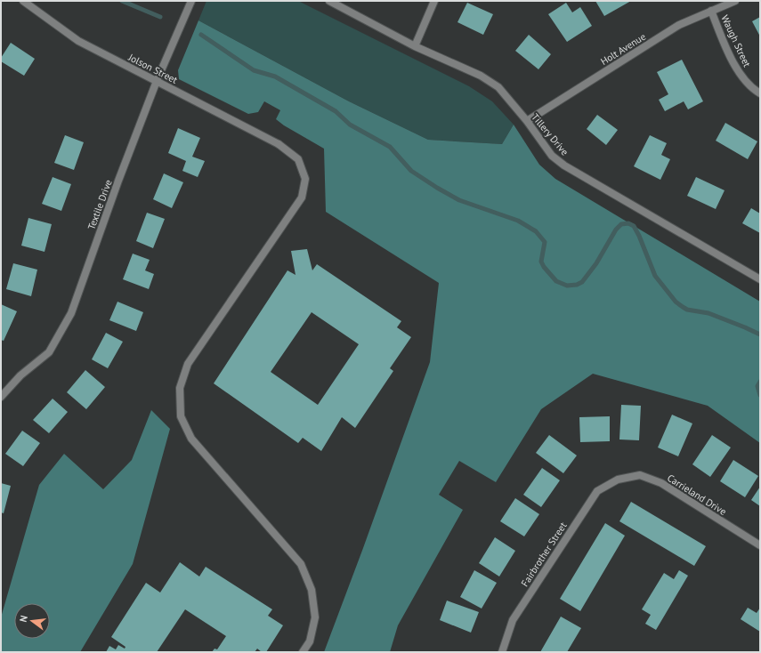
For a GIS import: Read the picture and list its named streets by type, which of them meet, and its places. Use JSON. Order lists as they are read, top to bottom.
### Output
{
  "streets": {
    "street": [
      "Waugh Street",
      "Holt Avenue",
      "Jolson Street",
      "Tillery Drive",
      "Textile Drive",
      "Carrieland Drive",
      "Fairbrother Street"
    ]
  },
  "crossings": [
    ["Waugh Street", "Holt Avenue"],
    ["Holt Avenue", "Tillery Drive"],
    ["Jolson Street", "Textile Drive"],
    ["Carrieland Drive", "Fairbrother Street"]
  ],
  "north": "left"
}
